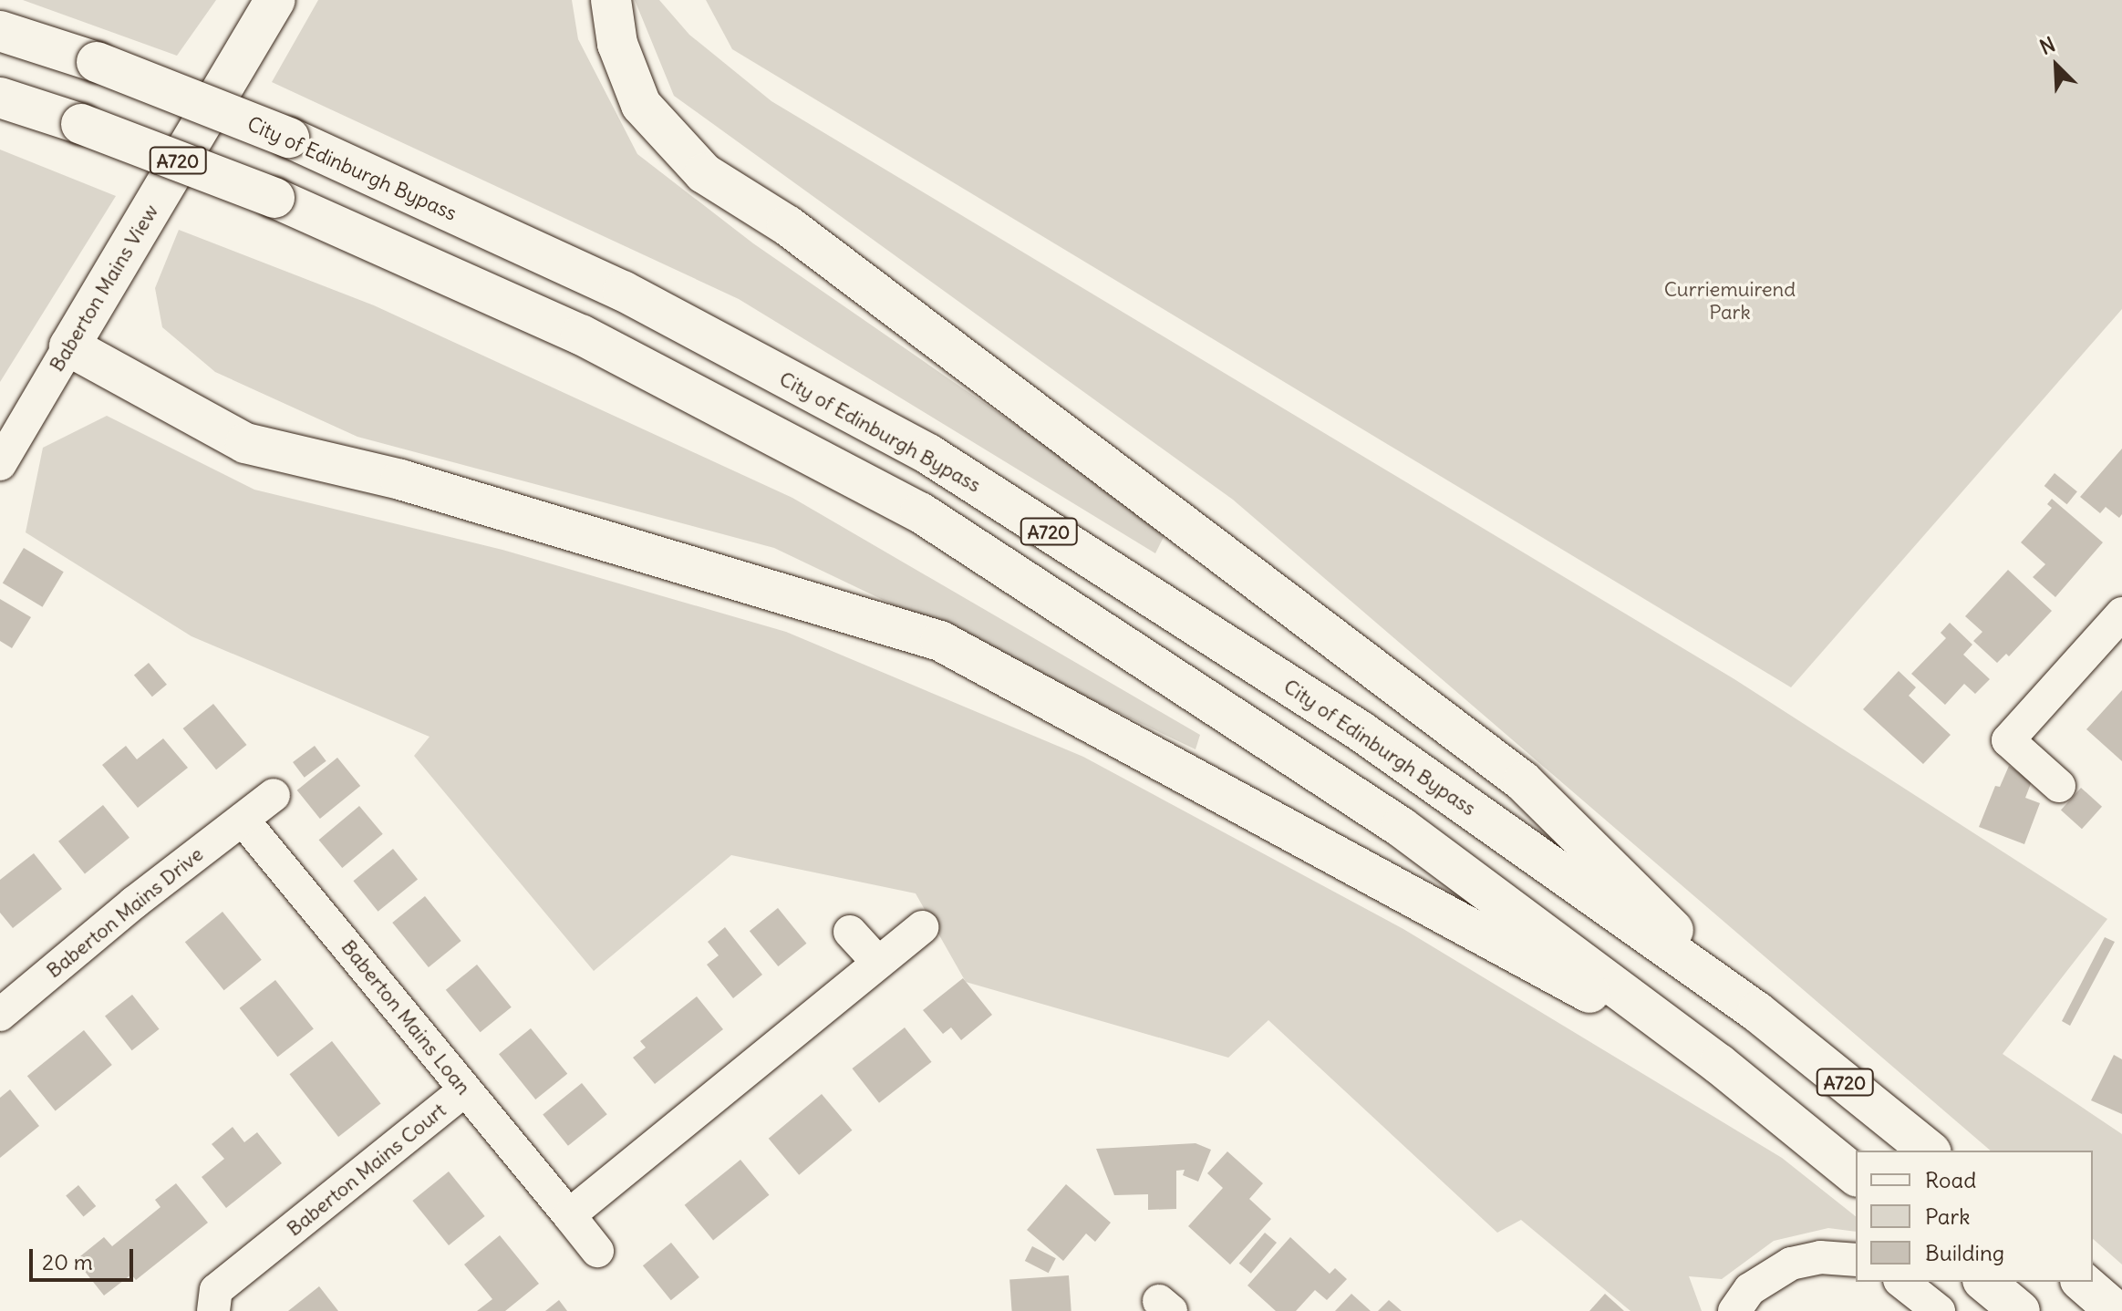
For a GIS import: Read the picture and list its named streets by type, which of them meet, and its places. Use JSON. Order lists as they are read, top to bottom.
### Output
{
  "streets": {
    "main road": ["A720", "City of Edinburgh Bypass", "Baberton Mains View"],
    "street": ["Baberton Mains Drive", "Baberton Mains Loan", "Baberton Mains Court"]
  },
  "crossings": [
    ["Baberton Mains Drive", "Baberton Mains Loan"],
    ["Baberton Mains Loan", "Baberton Mains Court"]
  ],
  "parks": ["Curriemuirend Park"],
  "legend": ["Road", "Park", "Building"],
  "scale_bar": "20 m",
  "north": "top left"
}
